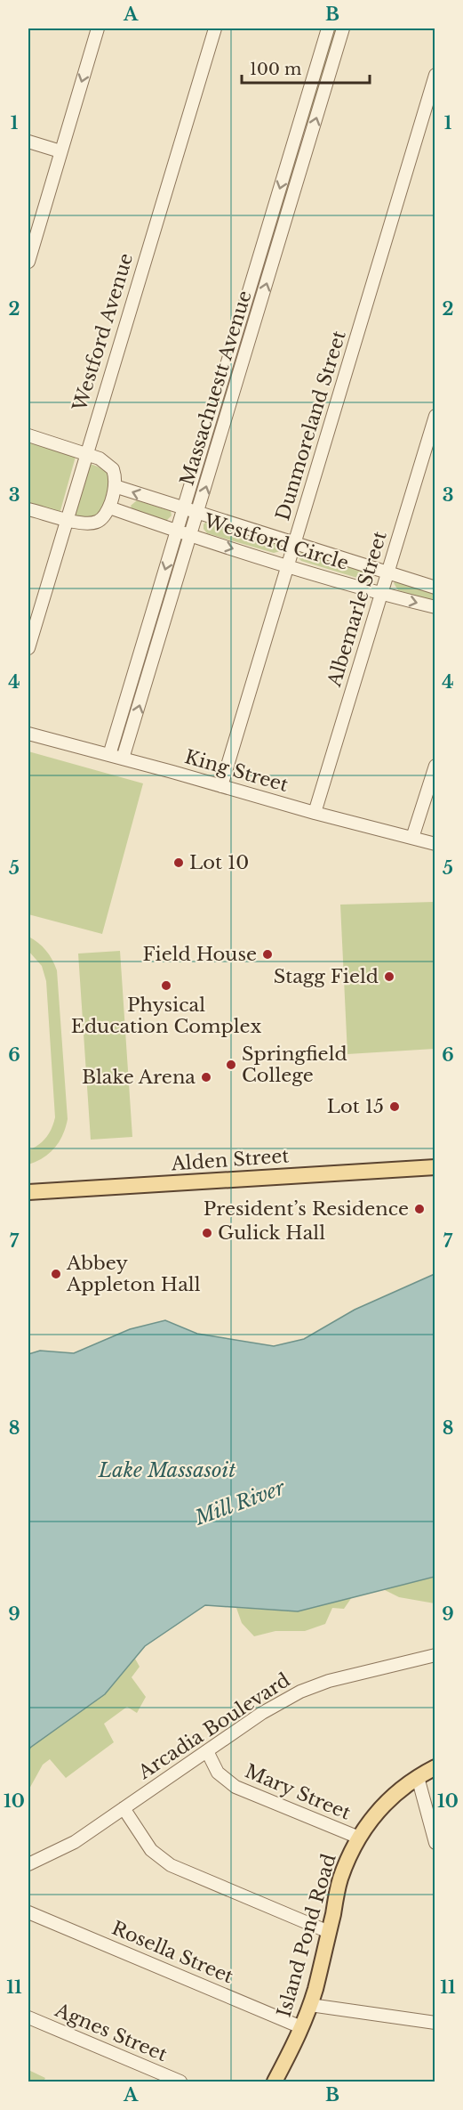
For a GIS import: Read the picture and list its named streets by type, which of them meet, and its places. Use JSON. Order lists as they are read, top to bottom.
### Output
{
  "streets": {
    "main road": ["Alden Street", "Island Pond Road"],
    "street": [
      "Westford Avenue",
      "Massachuestt Avenue",
      "Dunmoreland Street",
      "Westford Circle",
      "Albemarle Street",
      "King Street",
      "Arcadia Boulevard",
      "Mary Street",
      "Rosella Street",
      "Agnes Street"
    ]
  },
  "crossings": [
    ["Massachuestt Avenue", "Westford Circle"],
    ["Massachuestt Avenue", "King Street"],
    ["Dunmoreland Street", "Westford Circle"],
    ["Dunmoreland Street", "King Street"],
    ["Westford Circle", "Albemarle Street"],
    ["Albemarle Street", "King Street"],
    ["Arcadia Boulevard", "Mary Street"],
    ["Mary Street", "Island Pond Road"],
    ["Island Pond Road", "Rosella Street"]
  ],
  "water": ["Lake Massasoit", "Mill River"],
  "places": [
    "Lot 10",
    "Field House",
    "Stagg Field",
    "Physical Education Complex",
    "Springfield College",
    "Blake Arena",
    "Lot 15",
    "President’s Residence",
    "Gulick Hall",
    "Abbey Appleton Hall"
  ],
  "scale_bar": "100 m",
  "grid": {
    "columns": ["A", "B"],
    "rows": [
      "1",
      "2",
      "3",
      "4",
      "5",
      "6",
      "7",
      "8",
      "9",
      "10",
      "11"
    ]
  }
}
